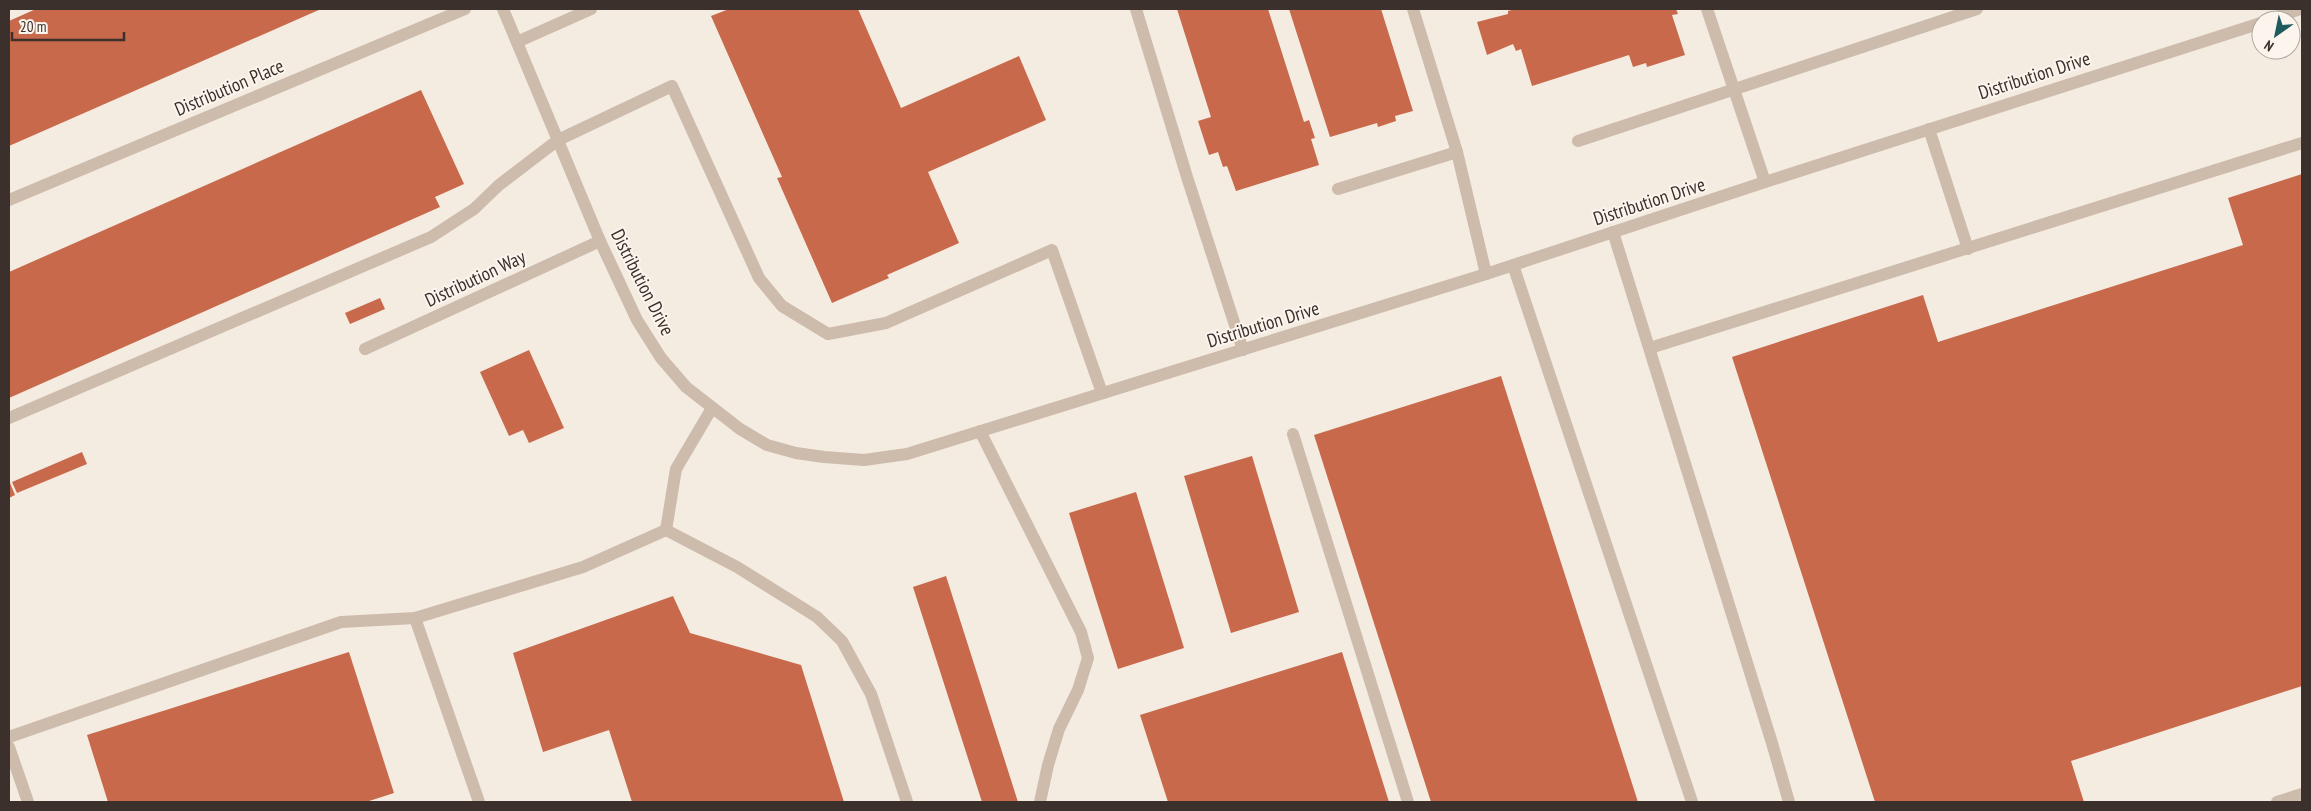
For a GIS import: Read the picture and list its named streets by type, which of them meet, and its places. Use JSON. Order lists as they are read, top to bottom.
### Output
{
  "streets": {
    "street": ["Distribution Drive", "Distribution Place", "Distribution Way"]
  },
  "crossings": [
    ["Distribution Drive", "Distribution Way"]
  ],
  "scale_bar": "20 m",
  "north": "bottom left"
}
